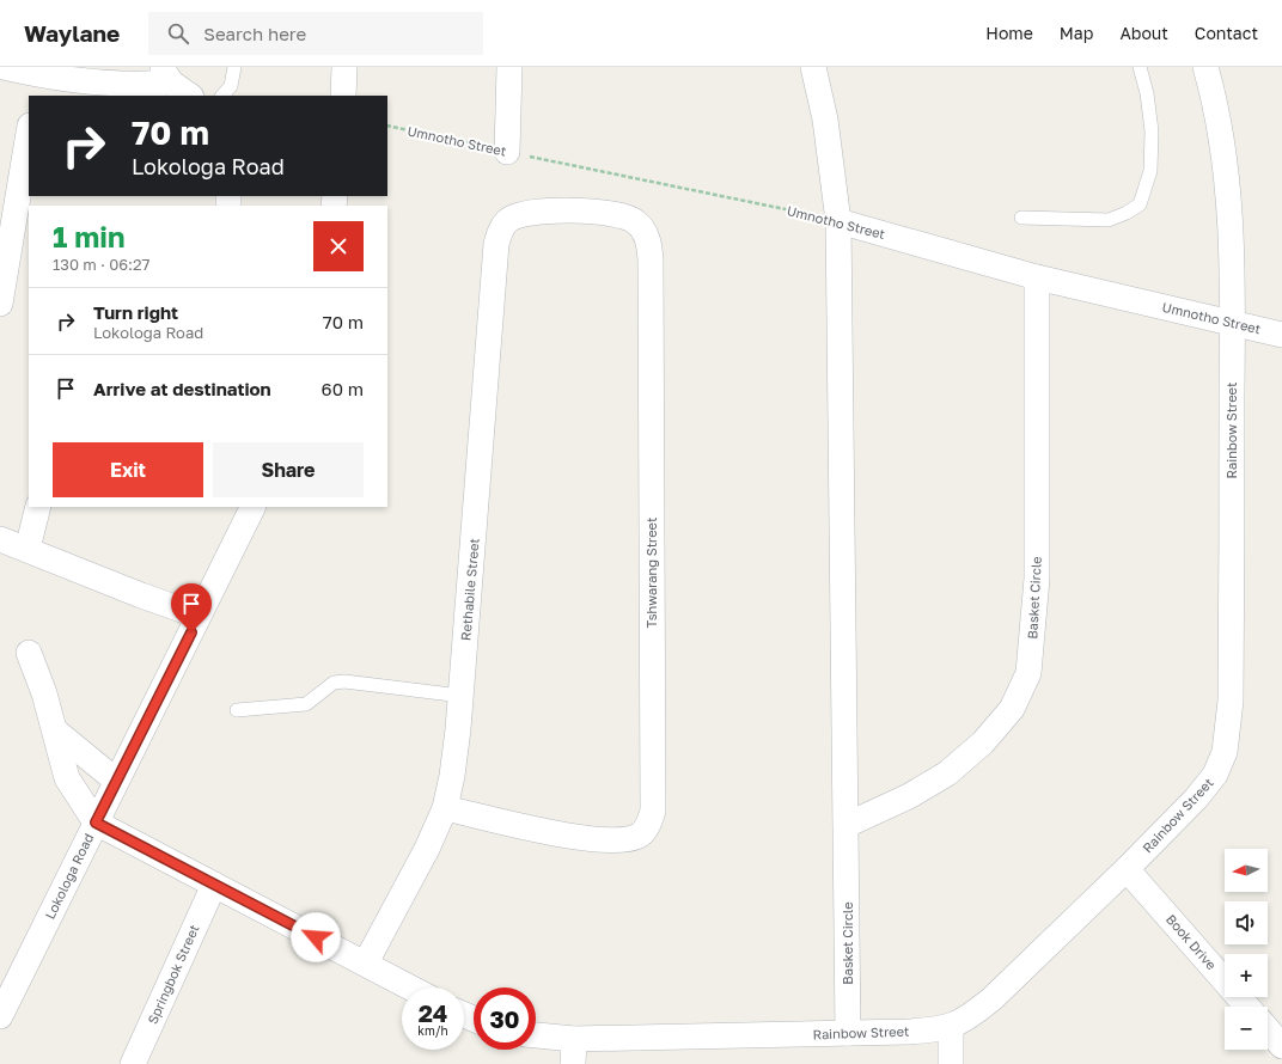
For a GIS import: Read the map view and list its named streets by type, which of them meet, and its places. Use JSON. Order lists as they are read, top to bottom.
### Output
{
  "streets": {
    "street": [
      "Umnotho Street",
      "Rainbow Street",
      "Tshwarang Street",
      "Rethabile Street",
      "Basket Circle",
      "Lokologa Road",
      "Book Drive",
      "Springbok Street"
    ]
  },
  "crossings": [
    ["Umnotho Street", "Rainbow Street"],
    ["Umnotho Street", "Basket Circle"],
    ["Rainbow Street", "Basket Circle"],
    ["Rainbow Street", "Book Drive"],
    ["Tshwarang Street", "Rethabile Street"]
  ],
  "north": "left",
  "page": {
    "header": "Waylane",
    "search": "Search here",
    "nav": [
      "Home",
      "Map",
      "About",
      "Contact"
    ],
    "turn": ["70 m", "Lokologa Road"],
    "heading": ["1 min", "130 m · 06:27"],
    "list": [
      {
        "name": "Turn right",
        "note": "Lokologa Road",
        "value": "70 m"
      },
      {
        "name": "Arrive at destination",
        "value": "60 m"
      }
    ],
    "buttons": ["Exit", "Share"],
    "map_buttons": ["+", "−"],
    "speed": "24 km/h",
    "limit": "30"
  }
}
